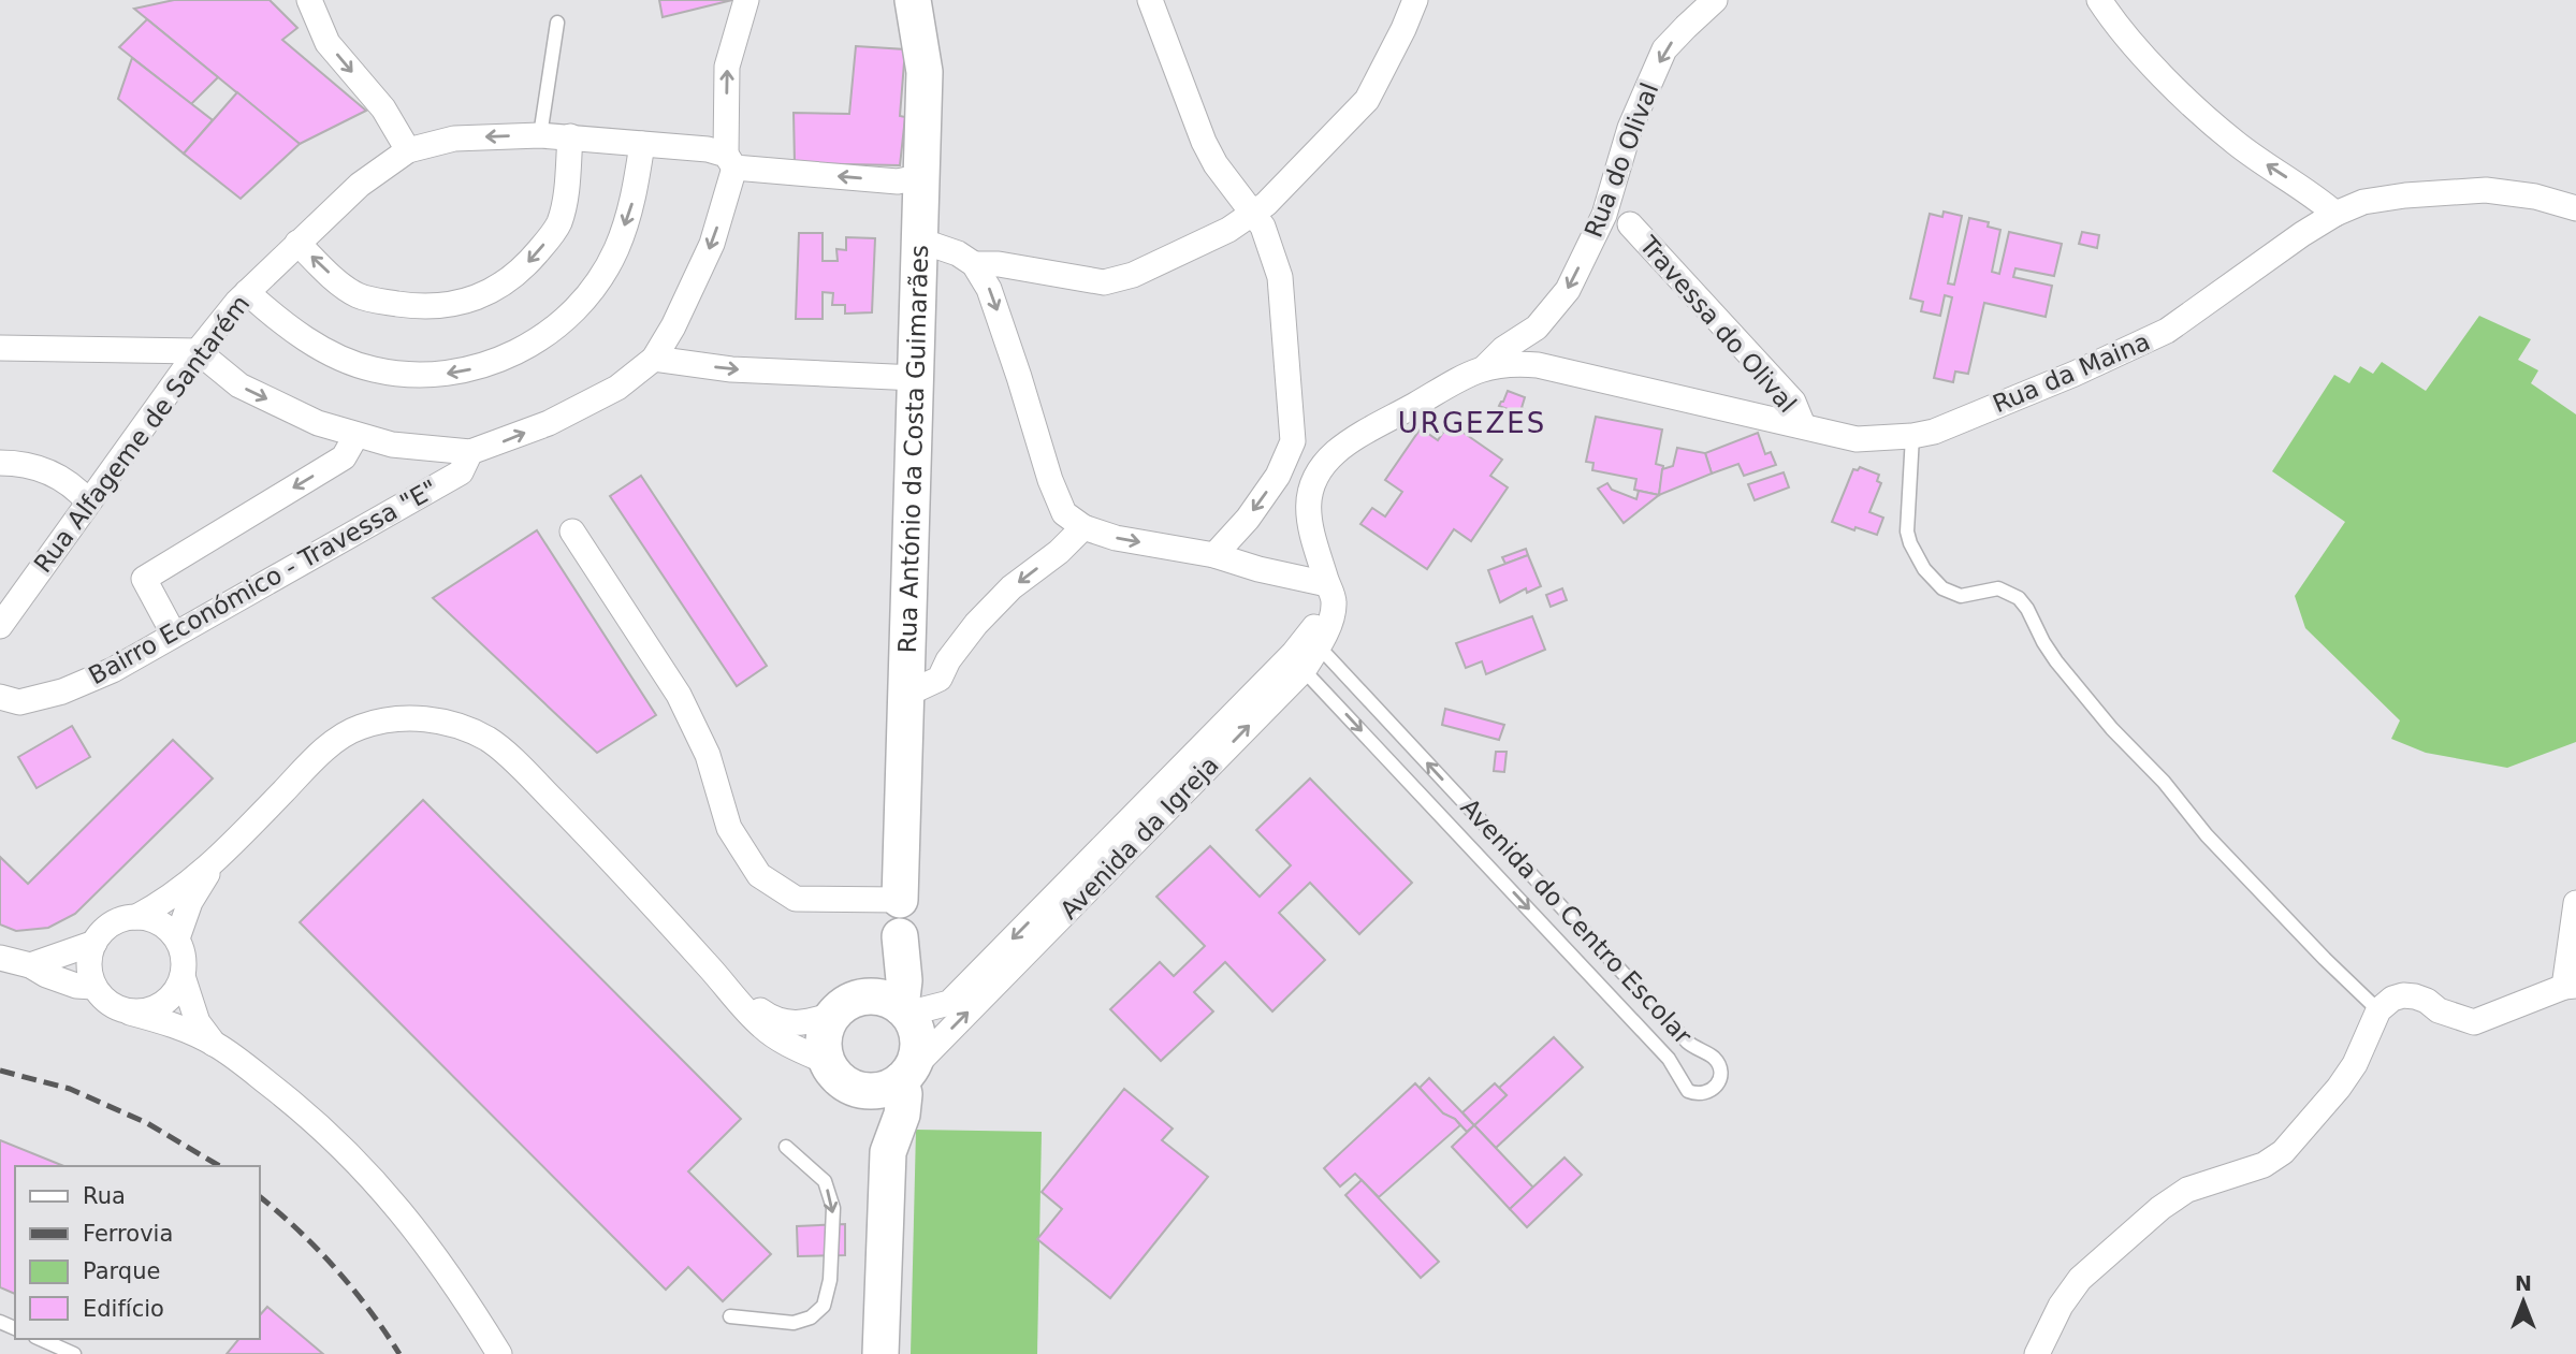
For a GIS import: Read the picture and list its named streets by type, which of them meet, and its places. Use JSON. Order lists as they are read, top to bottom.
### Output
{
  "streets": {
    "main road": ["Rua António da Costa Guimarães"],
    "street": [
      "Rua do Olival",
      "Travessa do Olival",
      "Rua da Maina",
      "Rua Alfageme de Santarém",
      "Bairro Económico - Travessa \"E\"",
      "Avenida da Igreja"
    ],
    "lane": ["Avenida do Centro Escolar"]
  },
  "crossings": [
    ["Rua do Olival", "Rua da Maina"],
    ["Travessa do Olival", "Rua da Maina"],
    ["Rua da Maina", "Avenida da Igreja"],
    ["Rua Alfageme de Santarém", "Rua António da Costa Guimarães"],
    ["Avenida da Igreja", "Avenida do Centro Escolar"]
  ],
  "one_way": ["Rua do Olival"],
  "districts": ["URGEZES"],
  "legend": [
    "Rua",
    "Ferrovia",
    "Parque",
    "Edifício"
  ],
  "north": "top"
}
